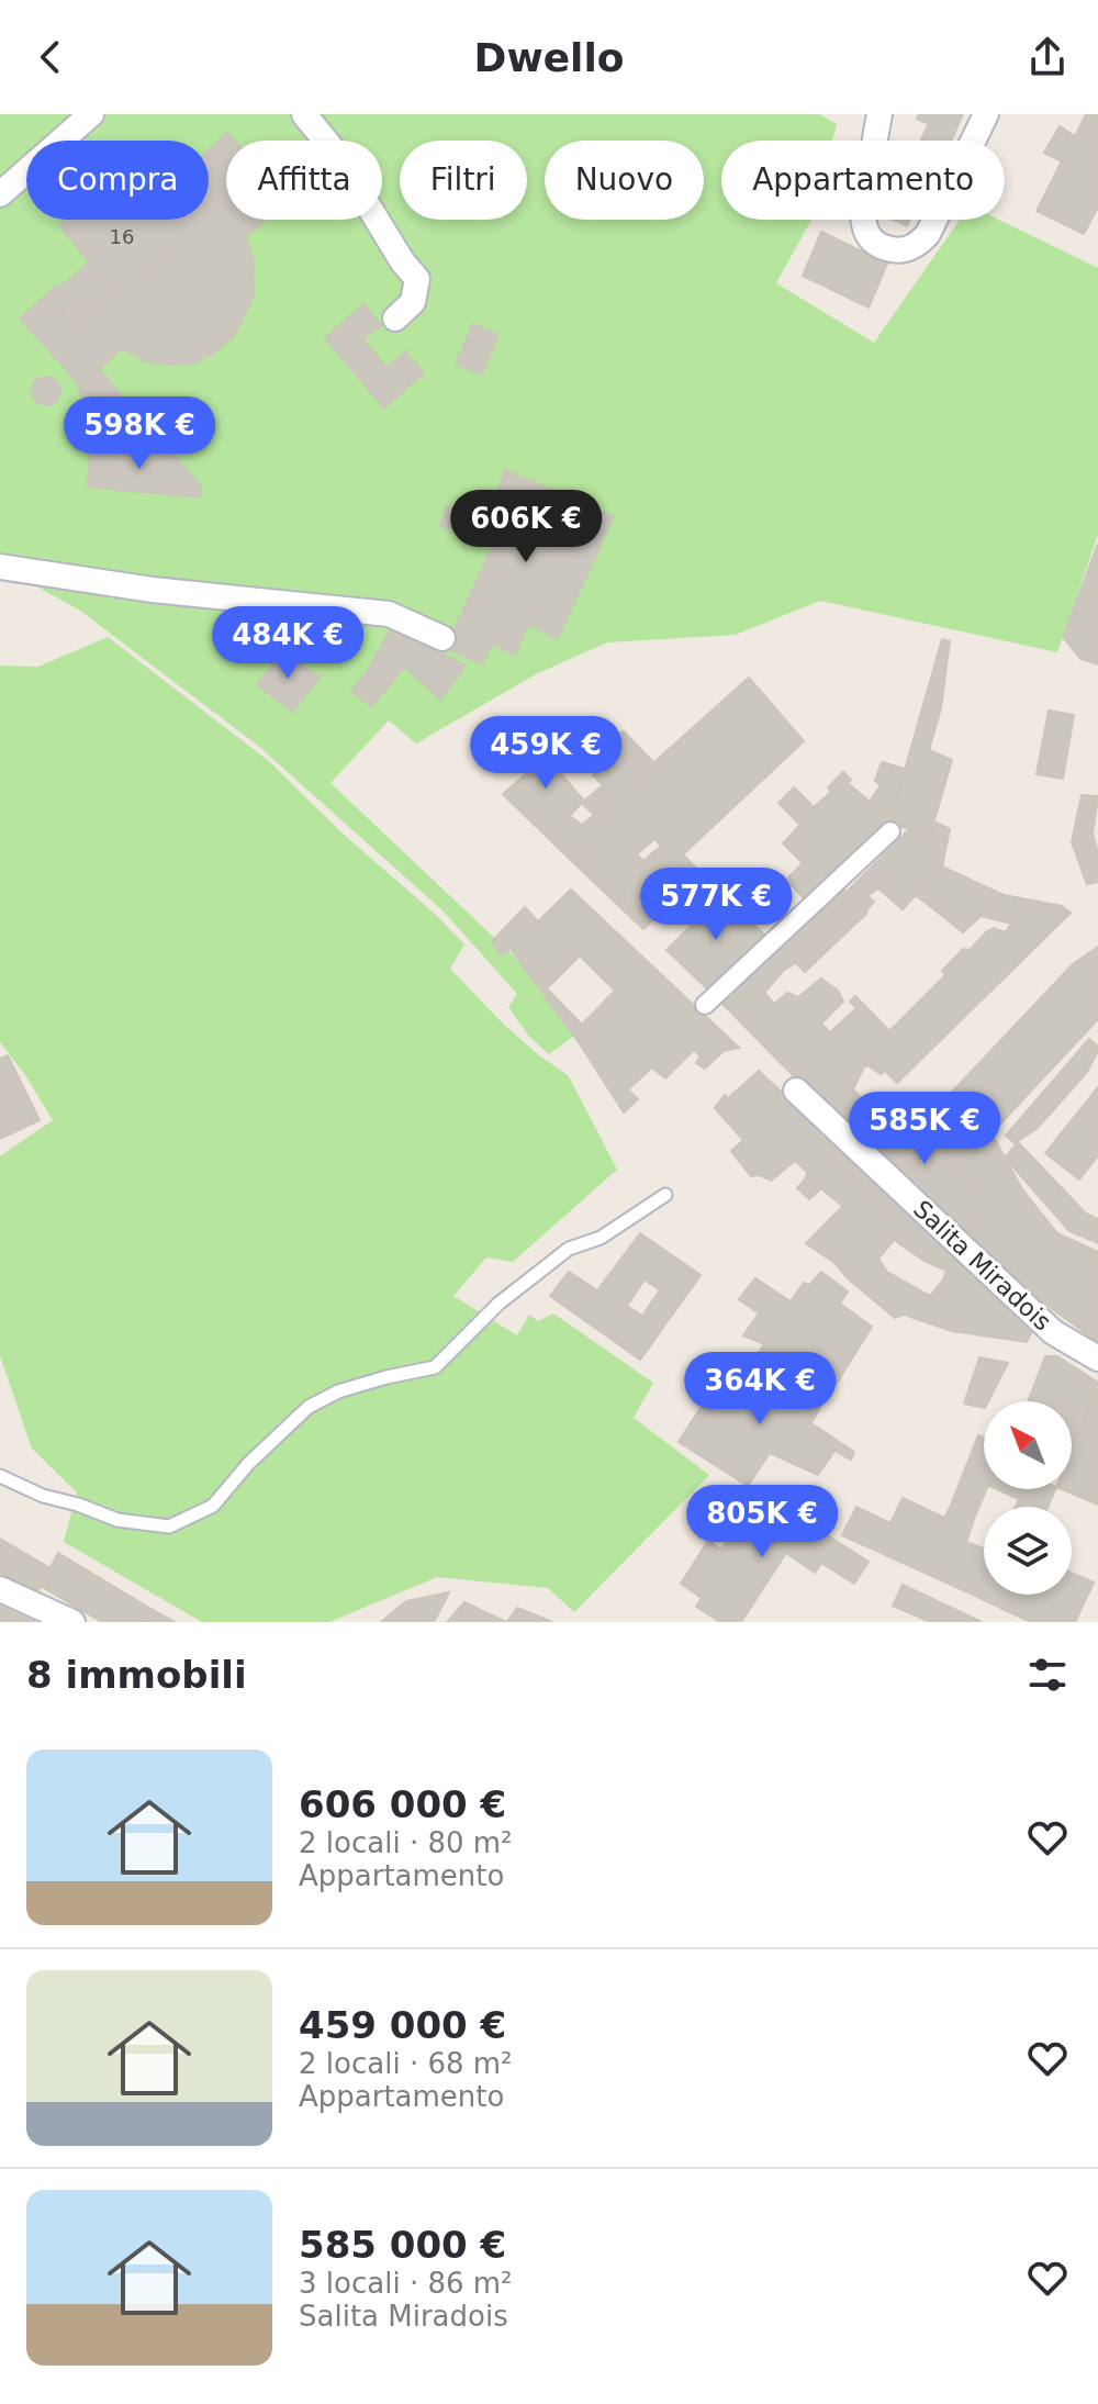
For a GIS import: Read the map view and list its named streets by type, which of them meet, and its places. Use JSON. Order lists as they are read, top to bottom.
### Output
{
  "streets": {
    "street": ["Salita Miradois"]
  },
  "house_numbers": ["16"],
  "north": "top left",
  "page": {
    "header": "Dwello",
    "chip": [
      "Compra",
      "Affitta",
      "Filtri",
      "Nuovo",
      "Appartamento"
    ],
    "price": [
      "598K €",
      "606K €",
      "484K €",
      "459K €",
      "577K €",
      "585K €",
      "364K €",
      "805K €"
    ],
    "heading": "8 immobili",
    "list": [
      {
        "name": "606 000 €",
        "note": "2 locali · 80 m² · Appartamento"
      },
      {
        "name": "459 000 €",
        "note": "2 locali · 68 m² · Appartamento"
      },
      {
        "name": "585 000 €",
        "note": "3 locali · 86 m² · Salita Miradois"
      }
    ]
  }
}
